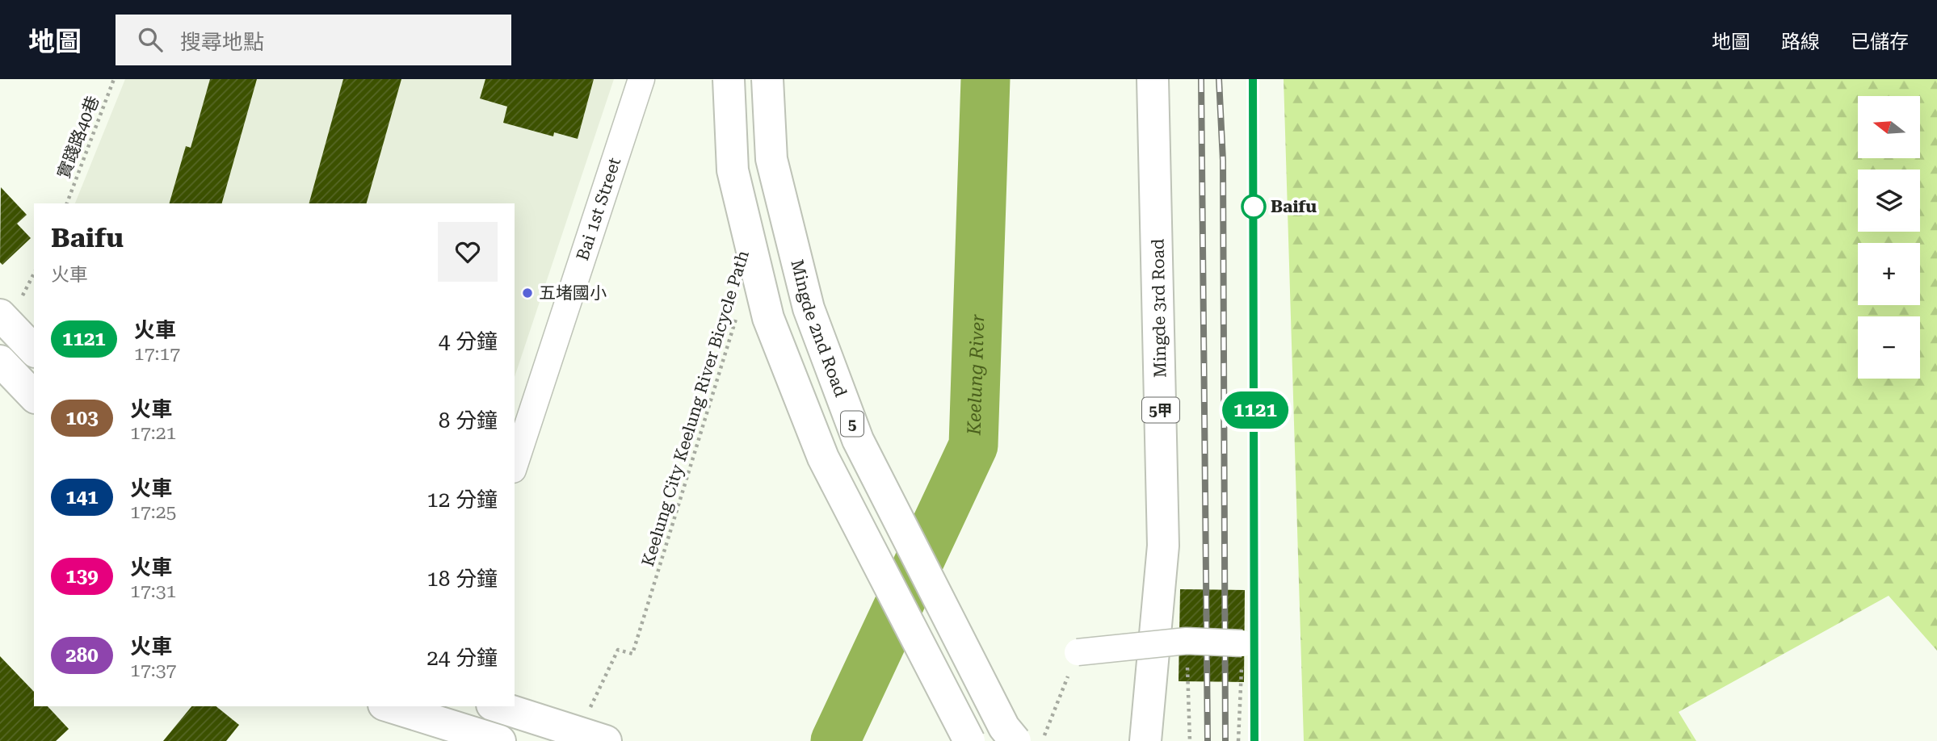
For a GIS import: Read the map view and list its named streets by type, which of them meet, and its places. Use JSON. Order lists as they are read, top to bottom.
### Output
{
  "streets": {
    "main road": [
      "Mingde 3rd Road",
      "Mingde 2nd Road",
      "5甲",
      "5"
    ],
    "street": ["Bai 1st Street"],
    "path": ["實踐路40巷", "Keelung City Keelung River Bicycle Path"]
  },
  "water": ["Keelung River"],
  "places": ["Baifu", "五堵國小"],
  "north": "left",
  "page": {
    "header": "地圖",
    "search": "搜尋地點",
    "nav": ["地圖", "路線", "已儲存"],
    "on_map": "1121",
    "map_buttons": ["+", "−"],
    "heading": ["Baifu", "火車"],
    "list": [
      {
        "mark": "1121",
        "name": "火車",
        "note": "17:17",
        "value": "4 分鐘"
      },
      {
        "mark": "103",
        "name": "火車",
        "note": "17:21",
        "value": "8 分鐘"
      },
      {
        "mark": "141",
        "name": "火車",
        "note": "17:25",
        "value": "12 分鐘"
      },
      {
        "mark": "139",
        "name": "火車",
        "note": "17:31",
        "value": "18 分鐘"
      },
      {
        "mark": "280",
        "name": "火車",
        "note": "17:37",
        "value": "24 分鐘"
      }
    ]
  }
}
